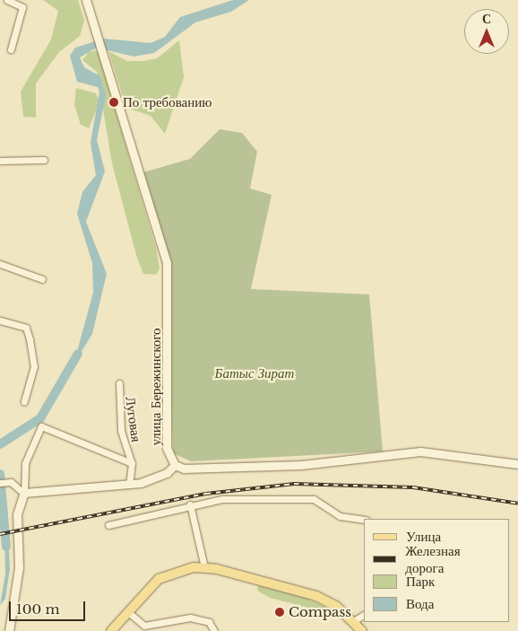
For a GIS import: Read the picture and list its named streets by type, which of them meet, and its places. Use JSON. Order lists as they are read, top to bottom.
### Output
{
  "streets": {
    "main road": ["улица Бережинского"],
    "street": ["Луговая"]
  },
  "parks": ["Батыс Зират"],
  "places": ["По требованию", "Compass"],
  "legend": [
    "Улица",
    "Железная дорога",
    "Парк",
    "Вода"
  ],
  "scale_bar": "100 m",
  "north": "top"
}
